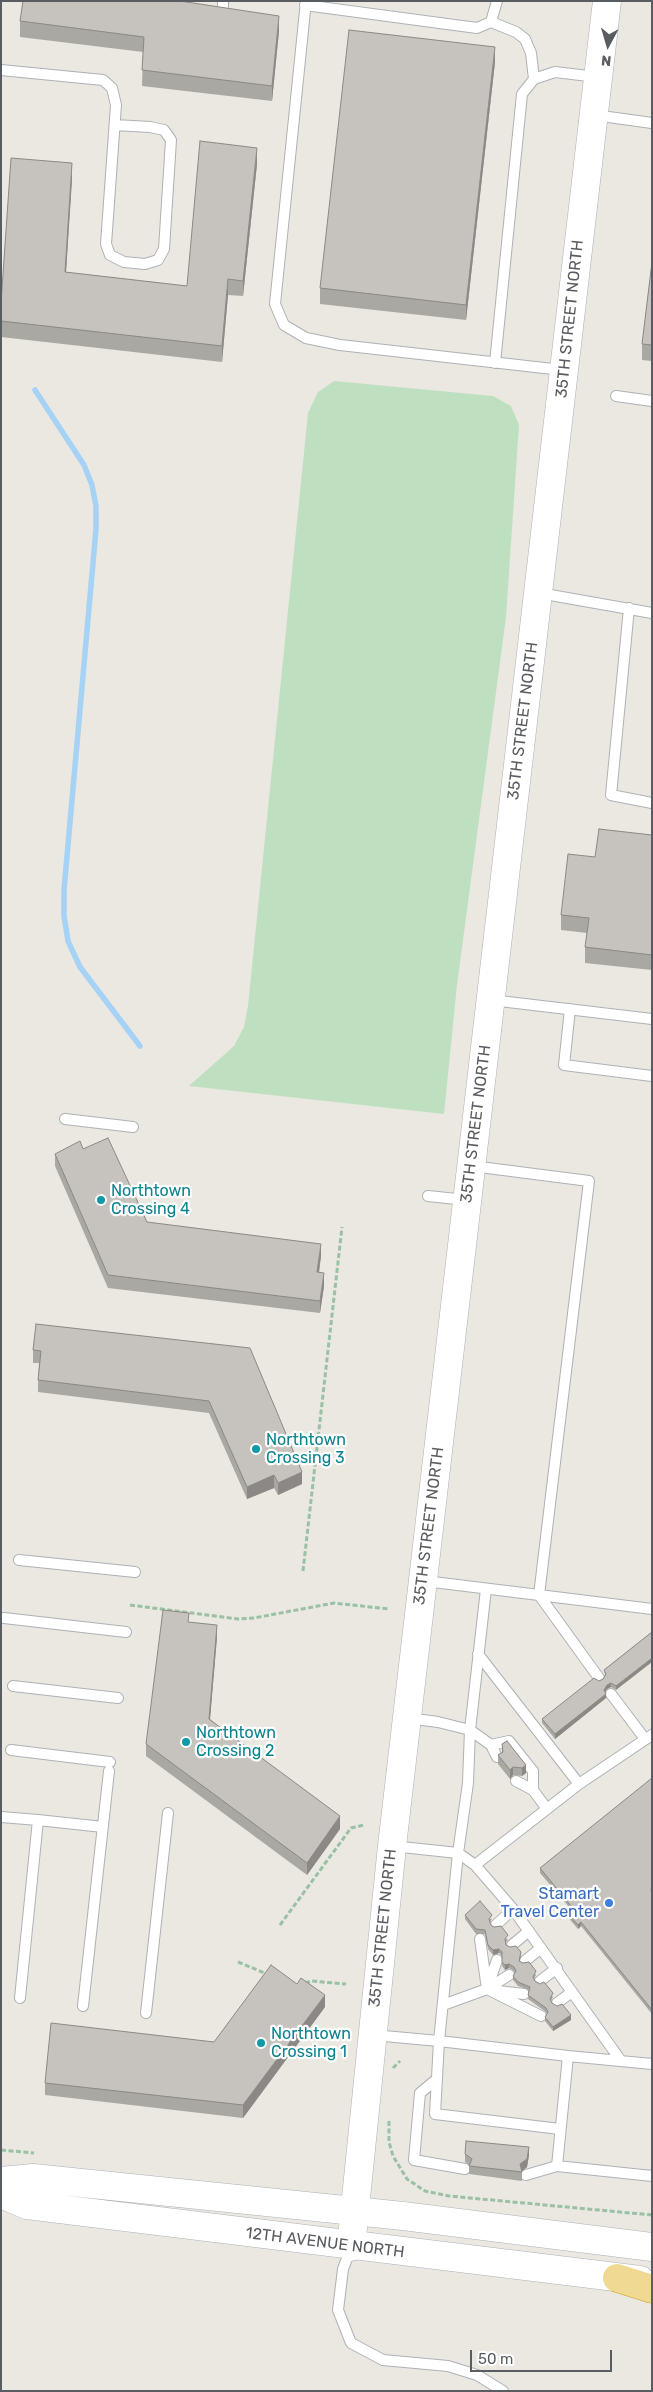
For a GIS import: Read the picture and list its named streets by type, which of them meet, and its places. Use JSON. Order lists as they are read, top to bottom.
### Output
{
  "streets": {
    "street": ["35TH STREET NORTH", "12TH AVENUE NORTH"]
  },
  "crossings": [
    ["35TH STREET NORTH", "12TH AVENUE NORTH"]
  ],
  "places": [
    "Northtown Crossing 4",
    "Northtown Crossing 3",
    "Northtown Crossing 2",
    "Stamart Travel Center",
    "Northtown Crossing 1"
  ],
  "scale_bar": "50 m",
  "north": "bottom"
}
